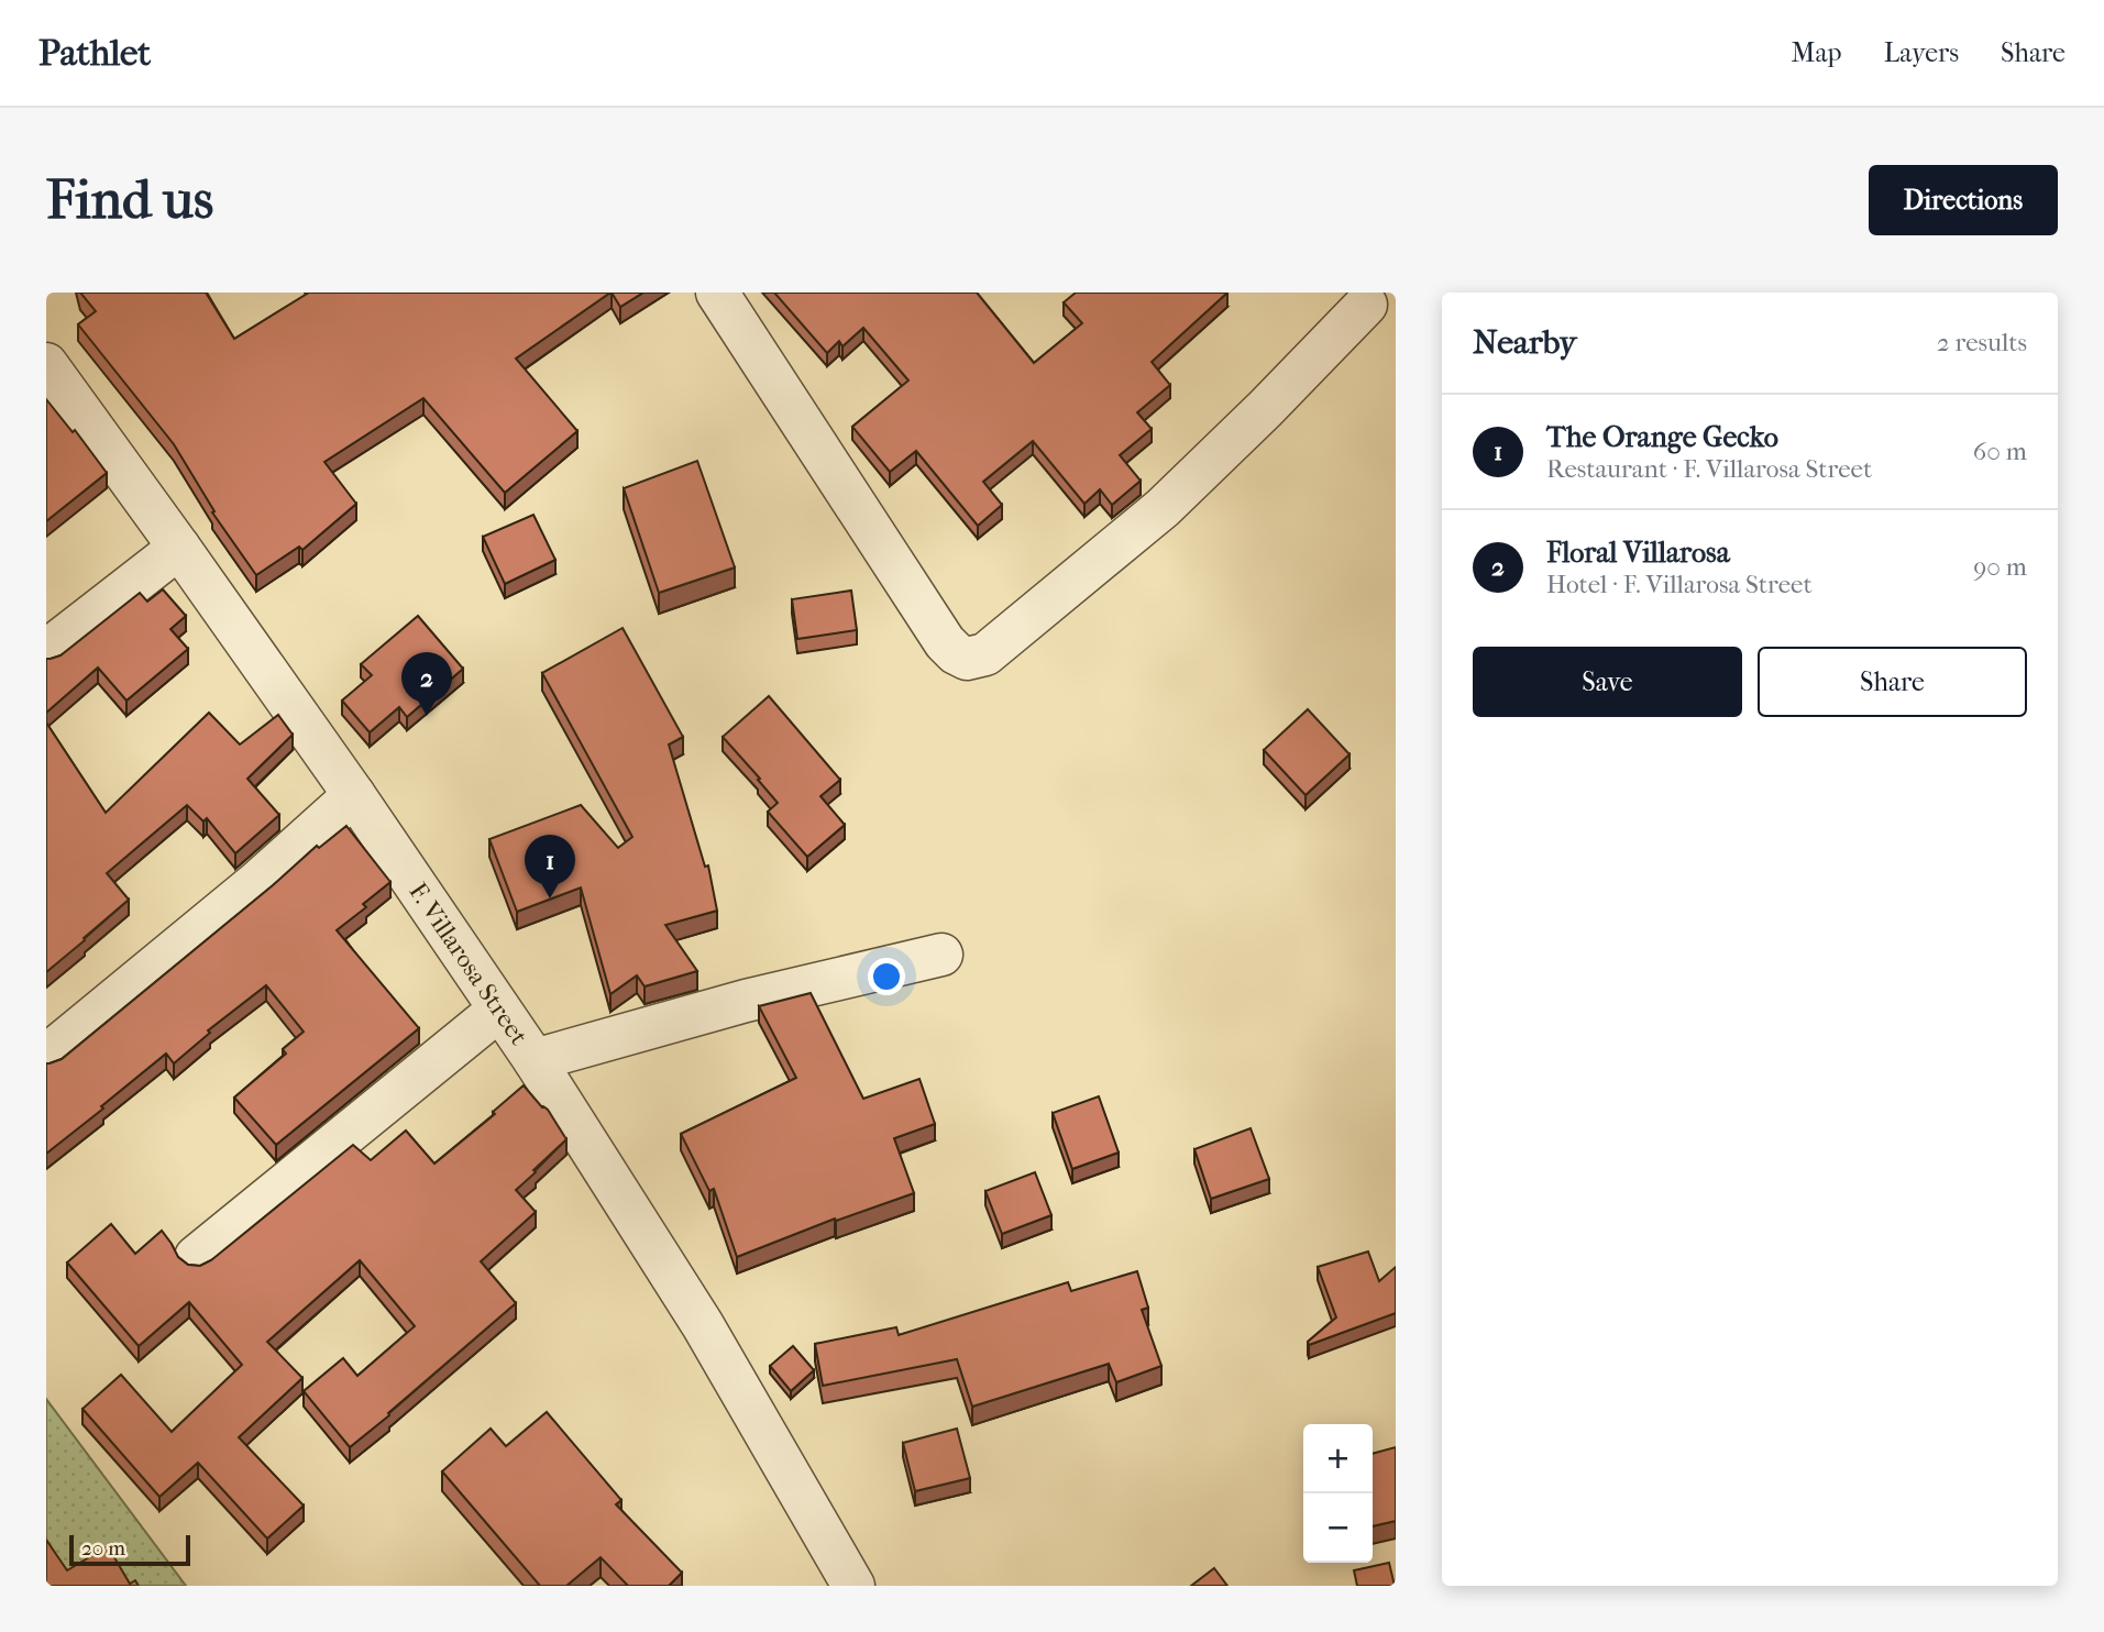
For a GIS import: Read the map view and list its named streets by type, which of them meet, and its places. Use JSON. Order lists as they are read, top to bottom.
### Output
{
  "streets": {
    "street": ["F. Villarosa Street"]
  },
  "scale_bar": "20 m",
  "page": {
    "header": "Pathlet",
    "nav": ["Map", "Layers", "Share"],
    "buttons": [
      "Directions",
      ["Save", "Share"]
    ],
    "title": "Find us",
    "heading": ["Nearby", "2 results"],
    "list": [
      {
        "mark": "1",
        "name": "The Orange Gecko",
        "note": "Restaurant · F. Villarosa Street",
        "value": "60 m"
      },
      {
        "mark": "2",
        "name": "Floral Villarosa",
        "note": "Hotel · F. Villarosa Street",
        "value": "90 m"
      }
    ],
    "pins": ["2", "1"],
    "map_buttons": ["+", "−"],
    "scale": "20 m"
  }
}
